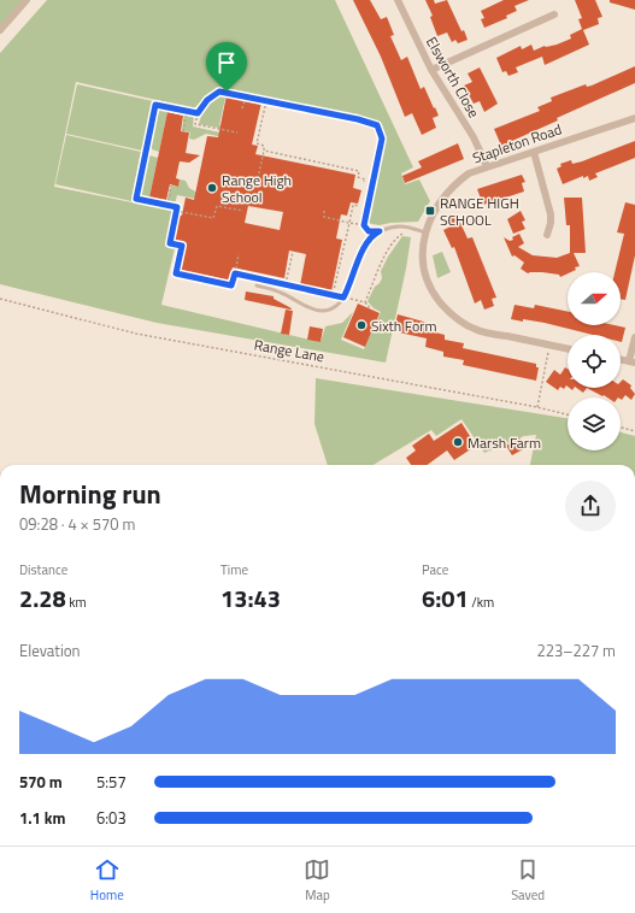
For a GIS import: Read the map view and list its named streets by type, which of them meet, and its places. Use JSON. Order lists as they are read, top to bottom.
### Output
{
  "streets": {
    "street": ["Elsworth Close", "Stapleton Road"],
    "path": ["Range Lane"]
  },
  "crossings": [
    ["Elsworth Close", "Stapleton Road"]
  ],
  "places": {
    "other": ["Range High School", "Sixth Form", "Marsh Farm"],
    "transit": ["RANGE HIGH SCHOOL"]
  },
  "north": "right",
  "page": {
    "heading": ["Morning run", "09:28 · 4 × 570 m"],
    "stats": [
      ["Distance", "2.28 km"],
      ["Time", "13:43"],
      ["Pace", "6:01 /km"]
    ],
    "chart": ["Elevation", "223–227 m"],
    "list": [
      {
        "name": "570 m",
        "note": "5:57"
      },
      {
        "name": "1.1 km",
        "note": "6:03"
      }
    ],
    "tabs": ["Home", "Map", "Saved"]
  }
}
